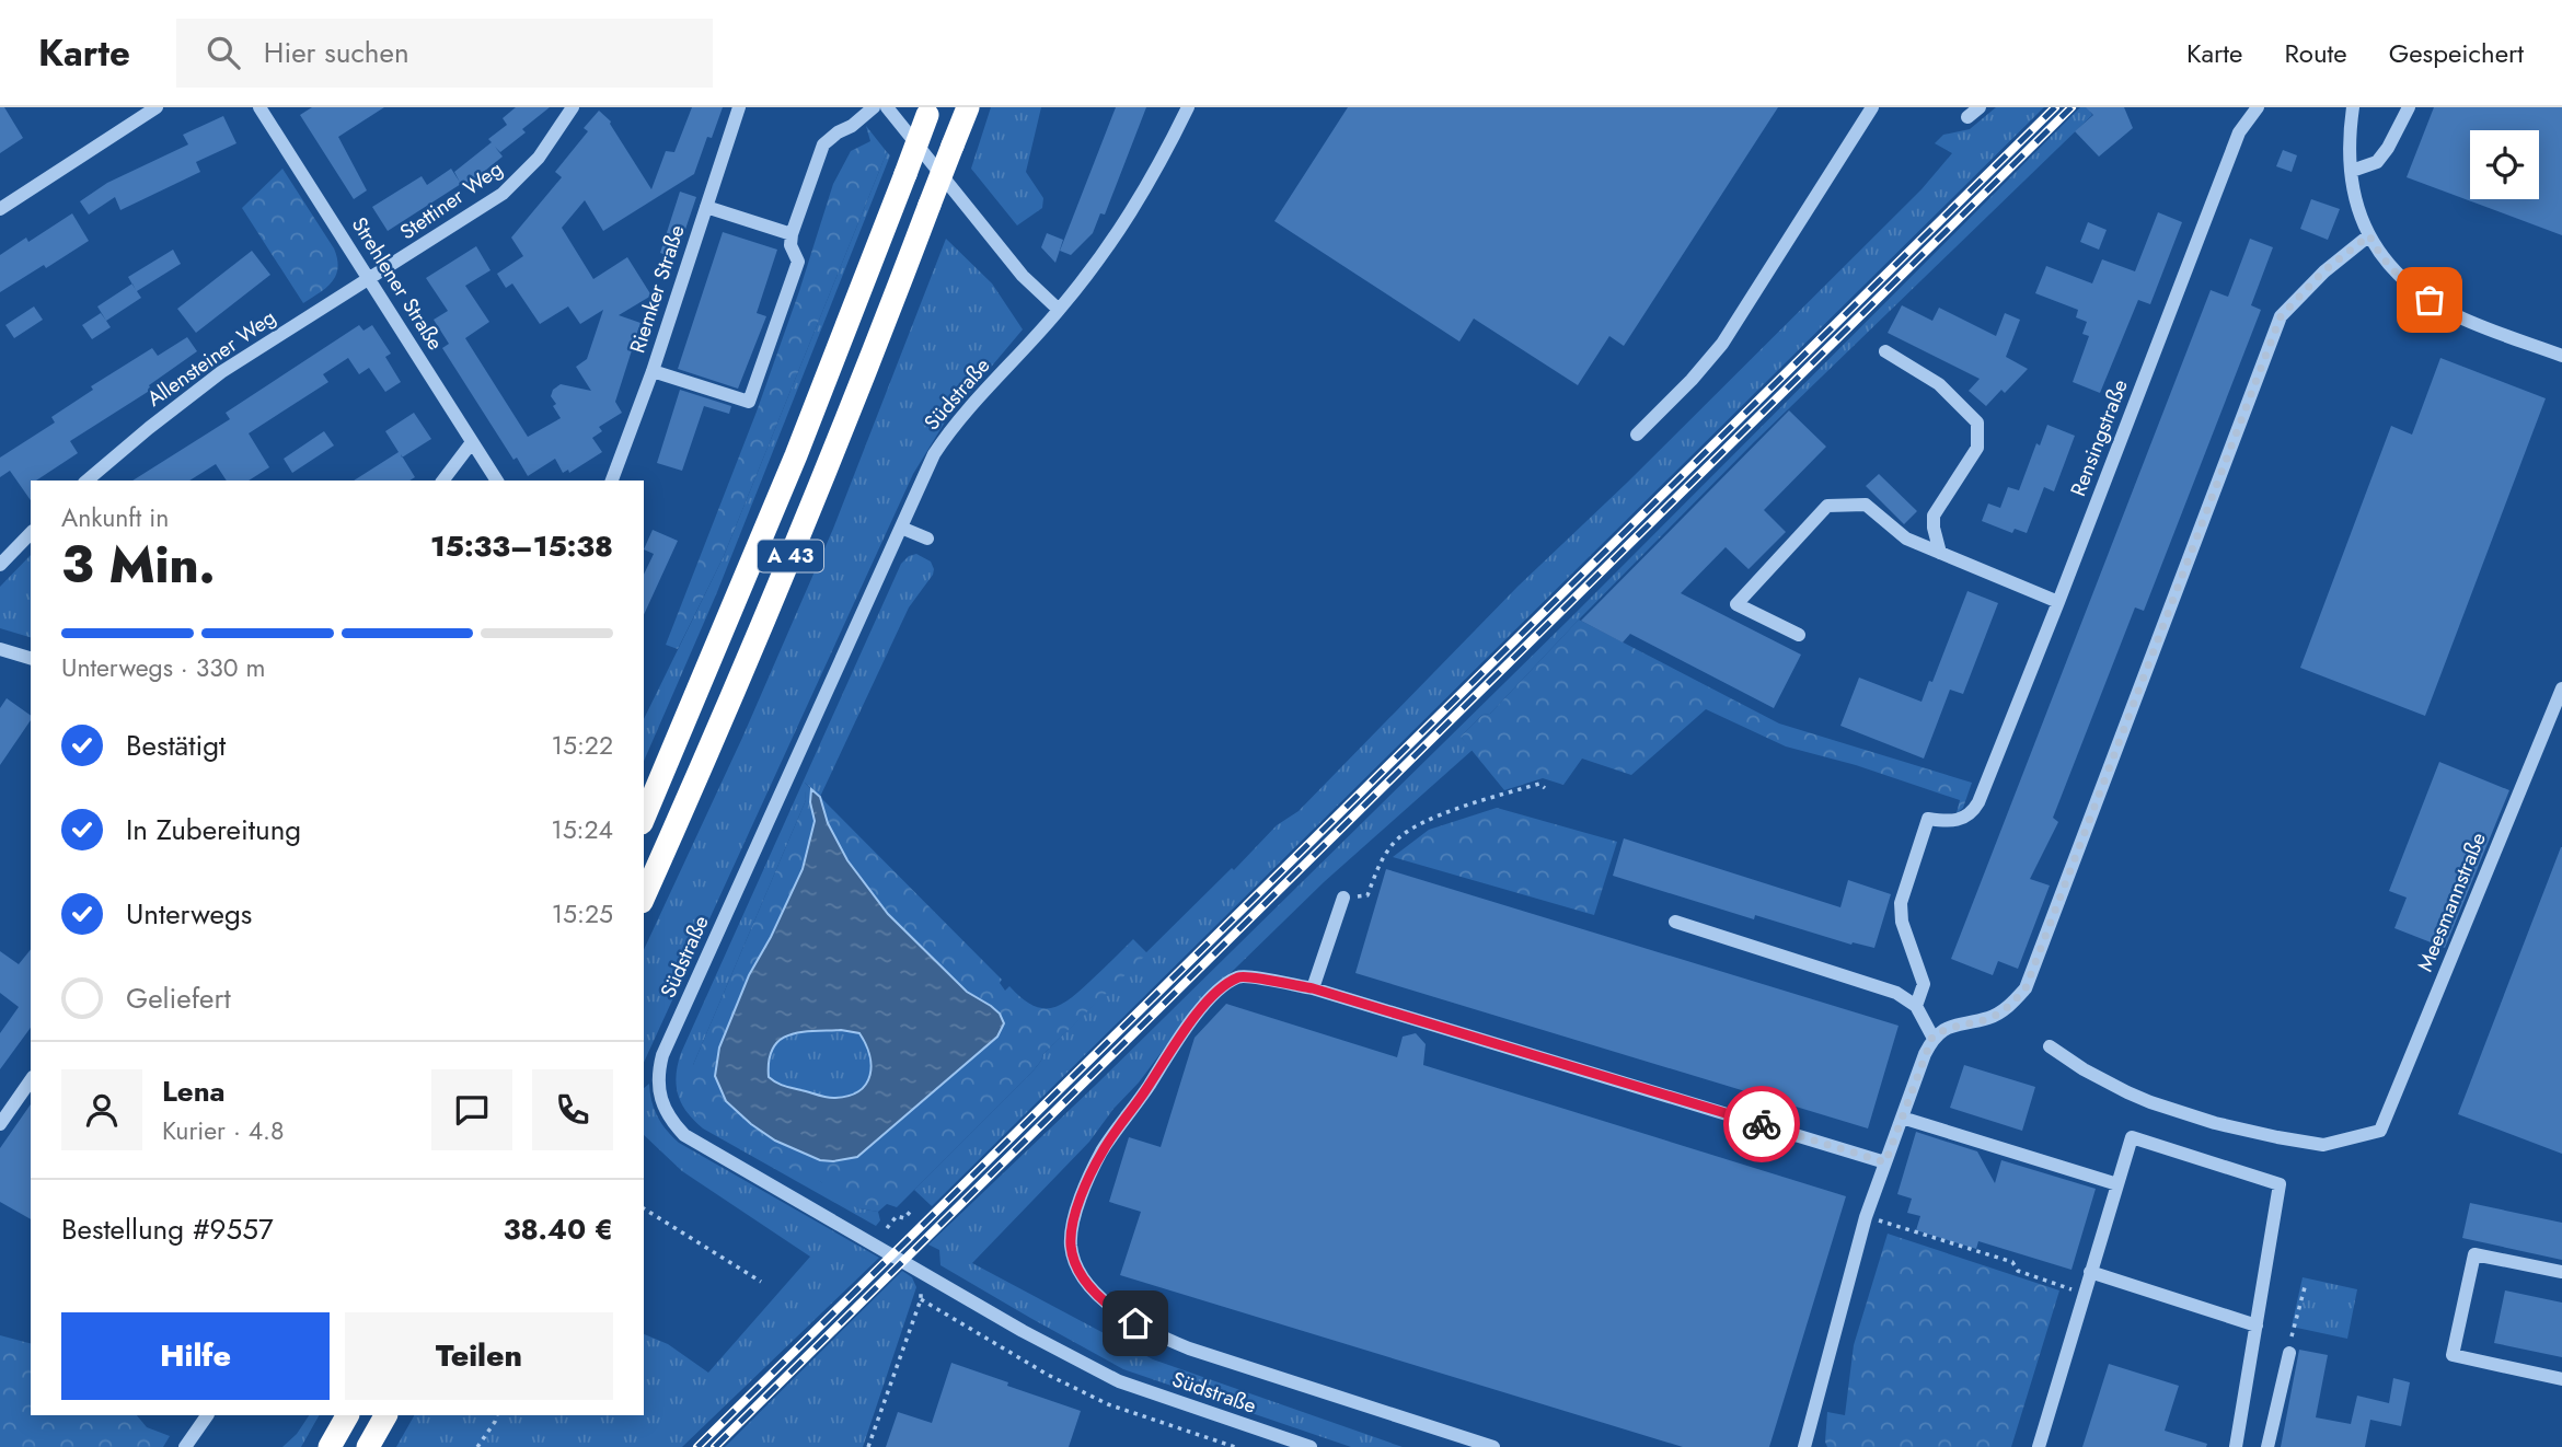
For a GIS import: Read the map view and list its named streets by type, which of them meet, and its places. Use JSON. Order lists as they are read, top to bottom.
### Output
{
  "streets": {
    "highway": ["A 43"],
    "street": [
      "Stettiner Weg",
      "Strehlener Straße",
      "Riemker Straße",
      "Allensteiner Weg",
      "Südstraße",
      "Rensingstraße",
      "Meesmannstraße"
    ]
  },
  "crossings": [
    ["Stettiner Weg", "Strehlener Straße"],
    ["Stettiner Weg", "Allensteiner Weg"],
    ["Strehlener Straße", "Allensteiner Weg"]
  ],
  "page": {
    "header": "Karte",
    "search": "Hier suchen",
    "nav": ["Karte", "Route", "Gespeichert"],
    "heading": ["3 Min.", "Ankunft in", "15:33–15:38"],
    "panel": [
      "Lena",
      "Kurier · 4.8",
      "Bestellung #9557",
      "38.40 €"
    ],
    "bar": "Unterwegs · 330 m",
    "list": [
      ["Bestätigt", "15:22"],
      ["In Zubereitung", "15:24"],
      ["Unterwegs", "15:25"],
      "Geliefert"
    ],
    "buttons": ["Hilfe", "Teilen"]
  }
}
